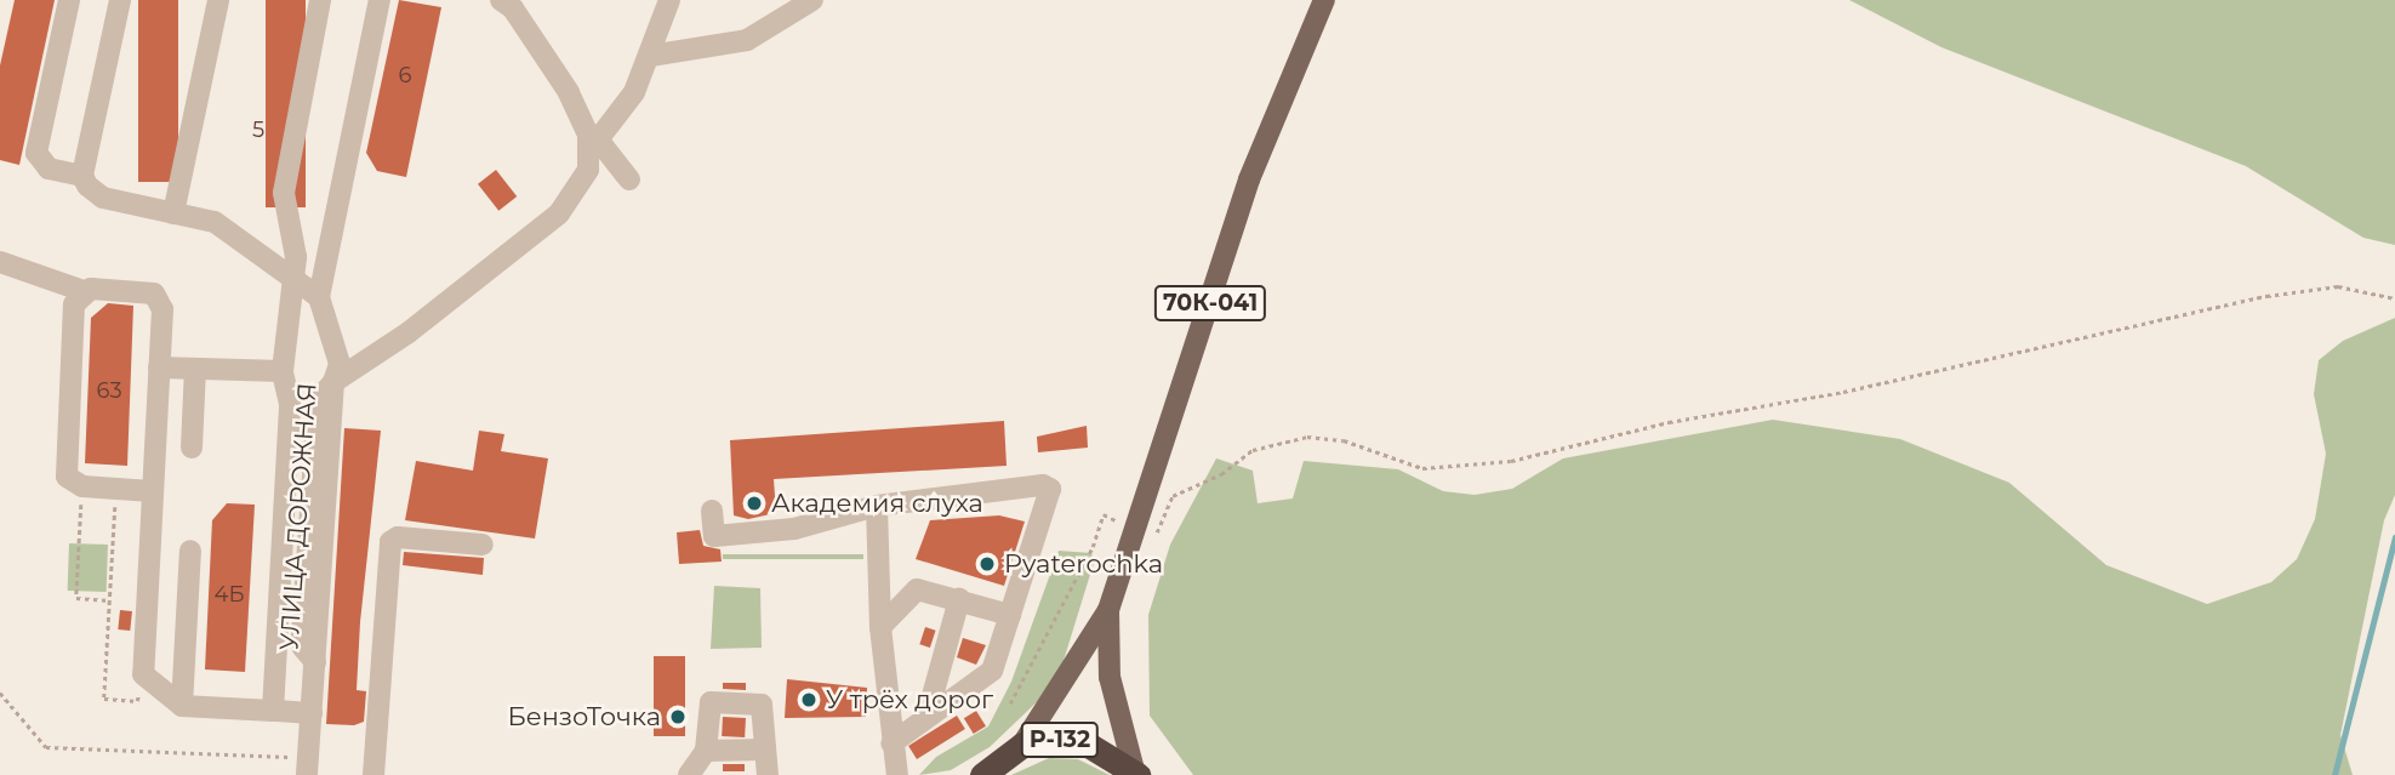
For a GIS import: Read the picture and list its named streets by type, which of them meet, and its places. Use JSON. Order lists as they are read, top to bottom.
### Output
{
  "streets": {
    "highway": ["Р-132"],
    "main road": ["70К-041"],
    "street": ["УЛИЦА ДОРОЖНАЯ"]
  },
  "crossings": [
    ["70К-041", "Р-132"]
  ],
  "places": [
    "Академия слуха",
    "Pyaterochka",
    "У трёх дорог",
    "БензоТочка"
  ],
  "house_numbers": [
    "6",
    "5",
    "63",
    "4Б"
  ]
}
